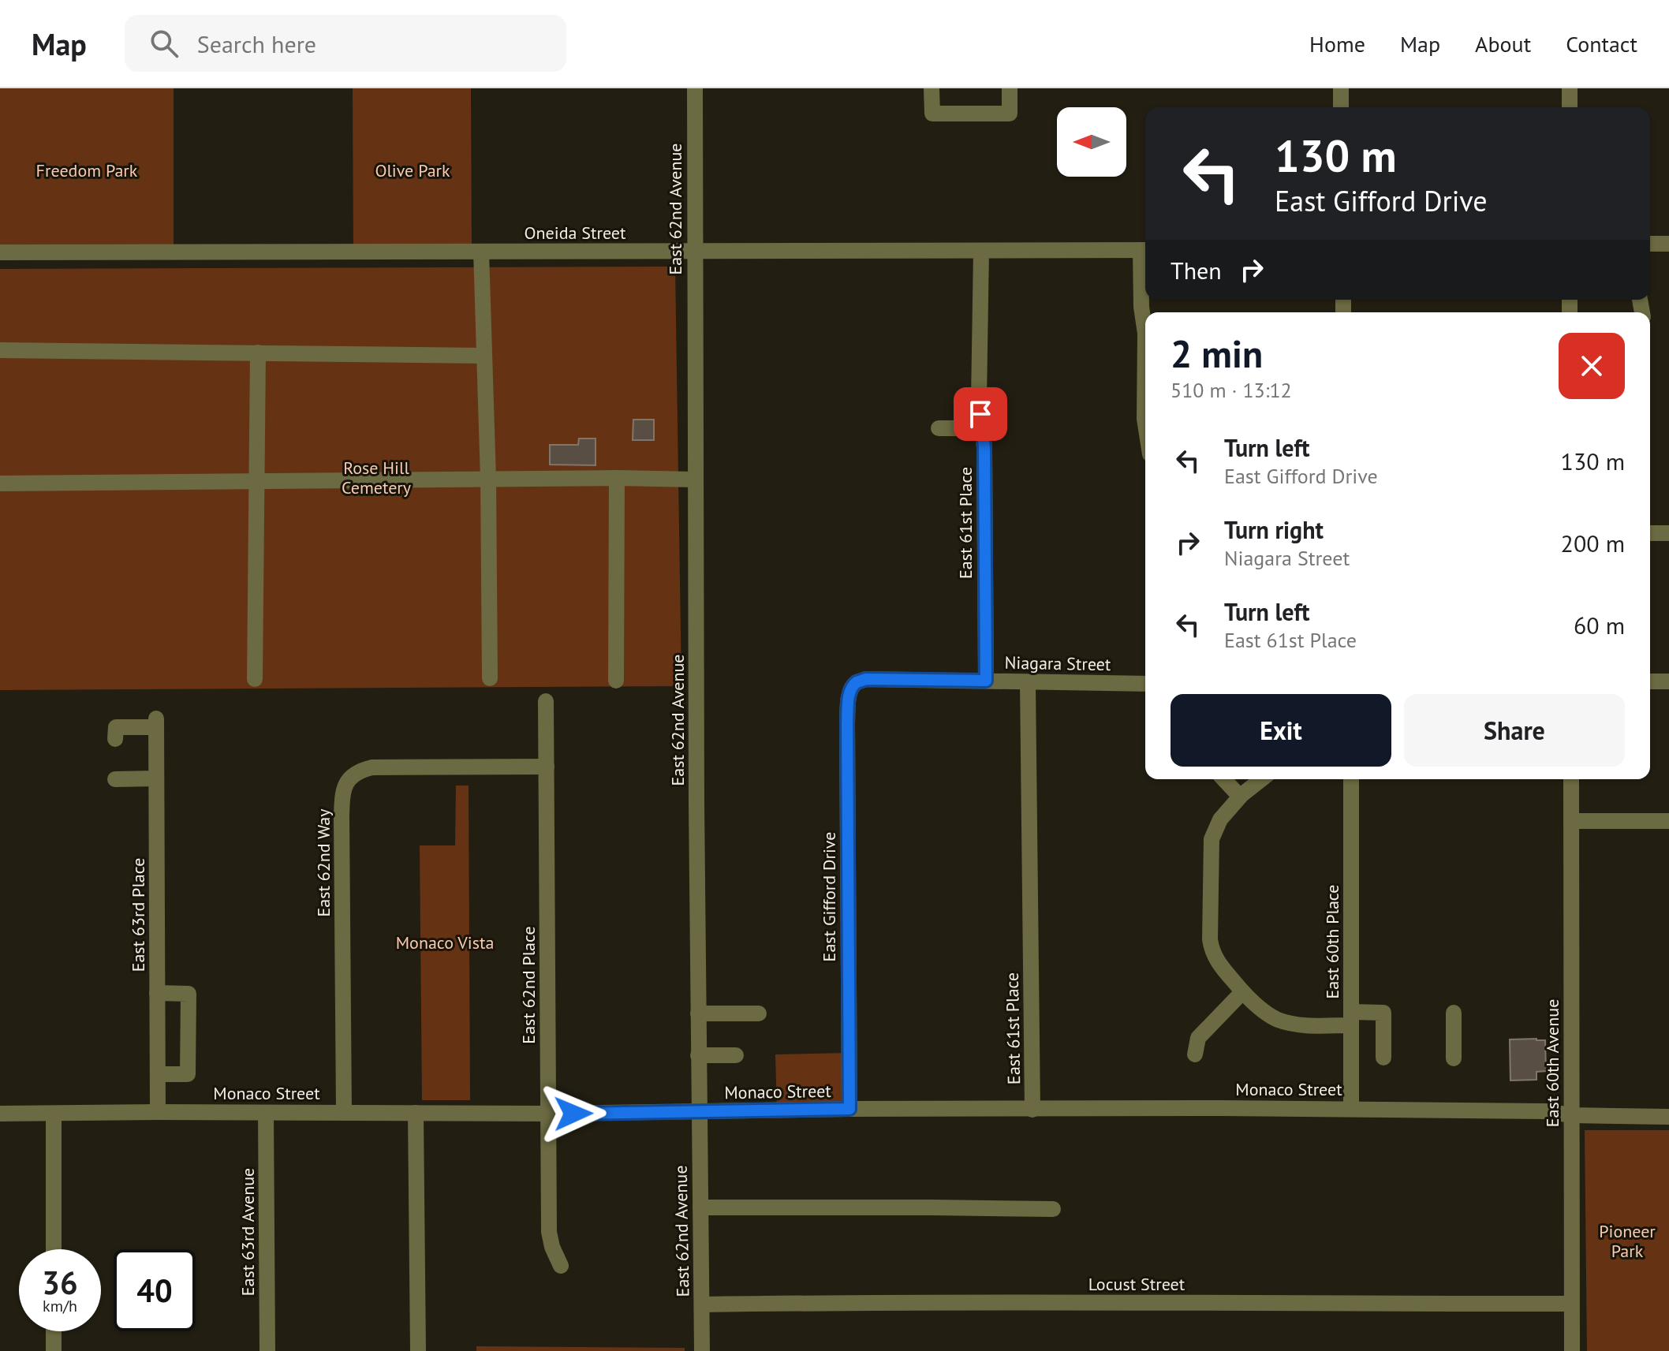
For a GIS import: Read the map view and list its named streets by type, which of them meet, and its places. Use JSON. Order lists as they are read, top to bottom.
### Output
{
  "streets": {
    "street": [
      "East 62nd Avenue",
      "Oneida Street",
      "East 61st Place",
      "Niagara Street",
      "East 62nd Way",
      "East Gifford Drive",
      "East 63rd Place",
      "East 60th Place",
      "East 62nd Place",
      "East 60th Avenue",
      "Monaco Street",
      "East 63rd Avenue",
      "Locust Street"
    ]
  },
  "crossings": [
    ["East 62nd Avenue", "Oneida Street"],
    ["East 62nd Avenue", "Monaco Street"],
    ["East 62nd Avenue", "Locust Street"],
    ["Oneida Street", "East 61st Place"],
    ["East 61st Place", "Niagara Street"],
    ["East 61st Place", "Monaco Street"],
    ["Niagara Street", "East Gifford Drive"],
    ["East 62nd Way", "East 62nd Place"],
    ["East 62nd Way", "Monaco Street"],
    ["East Gifford Drive", "Monaco Street"],
    ["East 63rd Place", "Monaco Street"],
    ["East 60th Place", "Monaco Street"],
    ["East 62nd Place", "Monaco Street"],
    ["East 60th Avenue", "Monaco Street"],
    ["East 60th Avenue", "Locust Street"],
    ["Monaco Street", "East 63rd Avenue"]
  ],
  "parks": [
    "Freedom Park",
    "Olive Park",
    "Rose Hill Cemetery",
    "Monaco Vista",
    "Pioneer Park"
  ],
  "north": "left",
  "page": {
    "header": "Map",
    "search": "Search here",
    "nav": [
      "Home",
      "Map",
      "About",
      "Contact"
    ],
    "turn": ["130 m", "East Gifford Drive"],
    "then": "Then",
    "heading": ["2 min", "510 m · 13:12"],
    "list": [
      {
        "name": "Turn left",
        "note": "East Gifford Drive",
        "value": "130 m"
      },
      {
        "name": "Turn right",
        "note": "Niagara Street",
        "value": "200 m"
      },
      {
        "name": "Turn left",
        "note": "East 61st Place",
        "value": "60 m"
      }
    ],
    "buttons": ["Exit", "Share"],
    "speed": "36 km/h",
    "limit": "40"
  }
}
